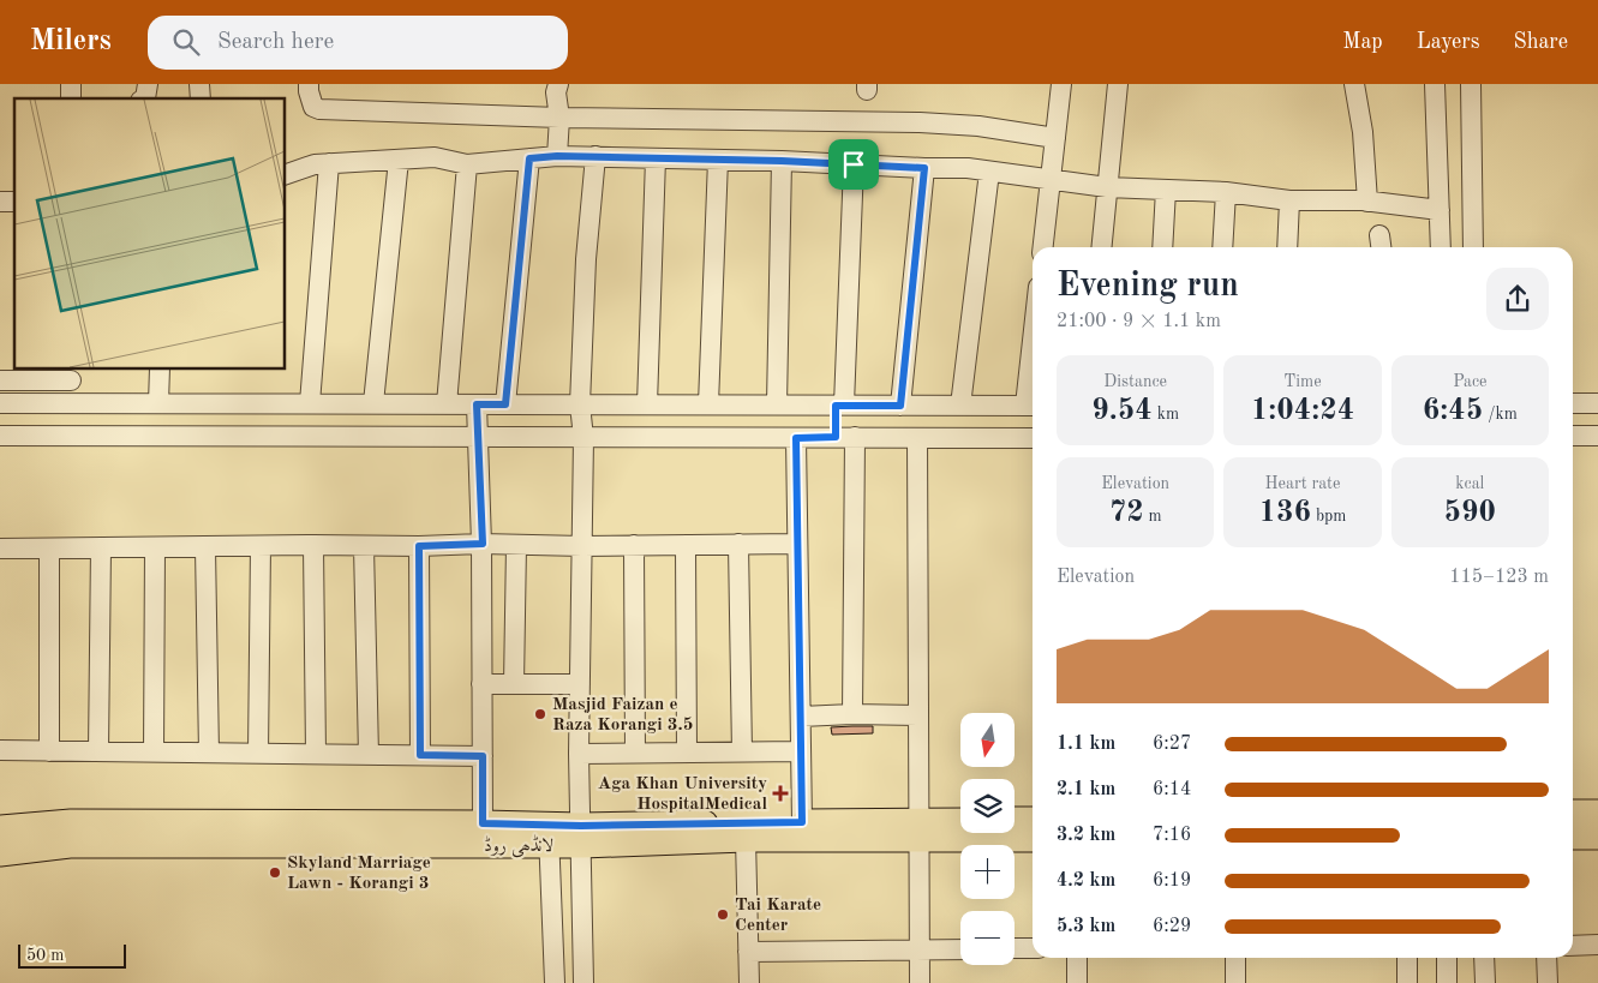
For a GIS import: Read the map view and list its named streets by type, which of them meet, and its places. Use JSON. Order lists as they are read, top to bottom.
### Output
{
  "streets": {
    "main road": ["لانڈھی روڈ"]
  },
  "places": {
    "other": ["Masjid Faizan e Raza Korangi 3.5", "Skyland Marriage Lawn - Korangi 3", "Tai Karate Center"],
    "health": ["Aga Khan University HospitalMedical"]
  },
  "scale_bar": "50 m",
  "north": "bottom",
  "page": {
    "header": "Milers",
    "search": "Search here",
    "nav": ["Map", "Layers", "Share"],
    "heading": ["Evening run", "21:00 · 9 × 1.1 km"],
    "stats": [
      ["Distance", "9.54 km"],
      ["Time", "1:04:24"],
      ["Pace", "6:45 /km"],
      ["Elevation", "72 m"],
      ["Heart rate", "136 bpm"],
      ["kcal", "590"]
    ],
    "chart": ["Elevation", "115–123 m"],
    "map_buttons": ["+", "−"],
    "list": [
      {
        "name": "1.1 km",
        "note": "6:27"
      },
      {
        "name": "2.1 km",
        "note": "6:14"
      },
      {
        "name": "3.2 km",
        "note": "7:16"
      },
      {
        "name": "4.2 km",
        "note": "6:19"
      },
      {
        "name": "5.3 km",
        "note": "6:29"
      }
    ],
    "scale": "50 m"
  }
}
